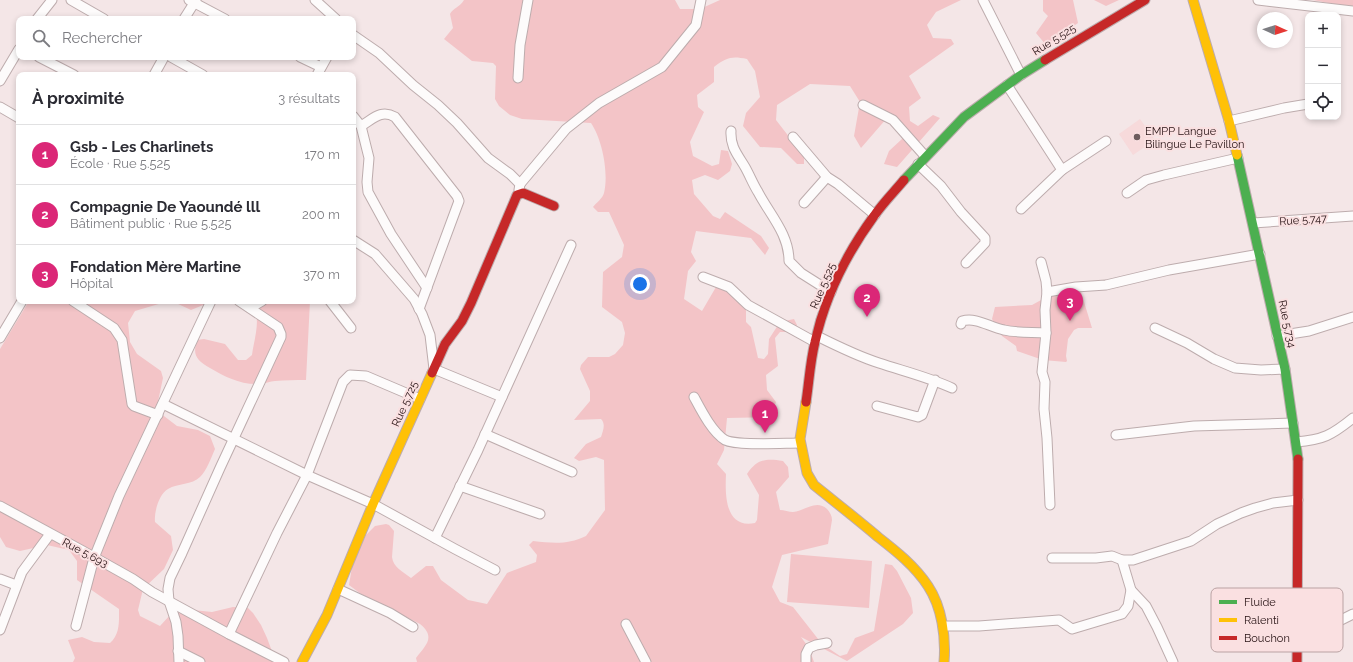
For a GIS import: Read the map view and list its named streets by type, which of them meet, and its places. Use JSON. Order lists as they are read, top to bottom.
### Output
{
  "streets": {
    "street": [
      "Rue 5.525",
      "Rue 5.747",
      "Rue 5.734",
      "Rue 5.725",
      "Rue 5.693"
    ]
  },
  "crossings": [
    ["Rue 5.747", "Rue 5.734"]
  ],
  "places": ["EMPP Langue Bilingue Le Pavillon"],
  "legend": ["Fluide", "Ralenti", "Bouchon"],
  "north": "right",
  "page": {
    "map_buttons": ["+", "−"],
    "search": "Rechercher",
    "heading": ["À proximité", "3 résultats"],
    "list": [
      {
        "mark": "1",
        "name": "Gsb - Les Charlinets",
        "note": "École · Rue 5.525",
        "value": "170 m"
      },
      {
        "mark": "2",
        "name": "Compagnie De Yaoundé lll",
        "note": "Bâtiment public · Rue 5.525",
        "value": "200 m"
      },
      {
        "mark": "3",
        "name": "Fondation Mère Martine",
        "note": "Hôpital",
        "value": "370 m"
      }
    ],
    "pins": ["2", "3", "1"]
  }
}
